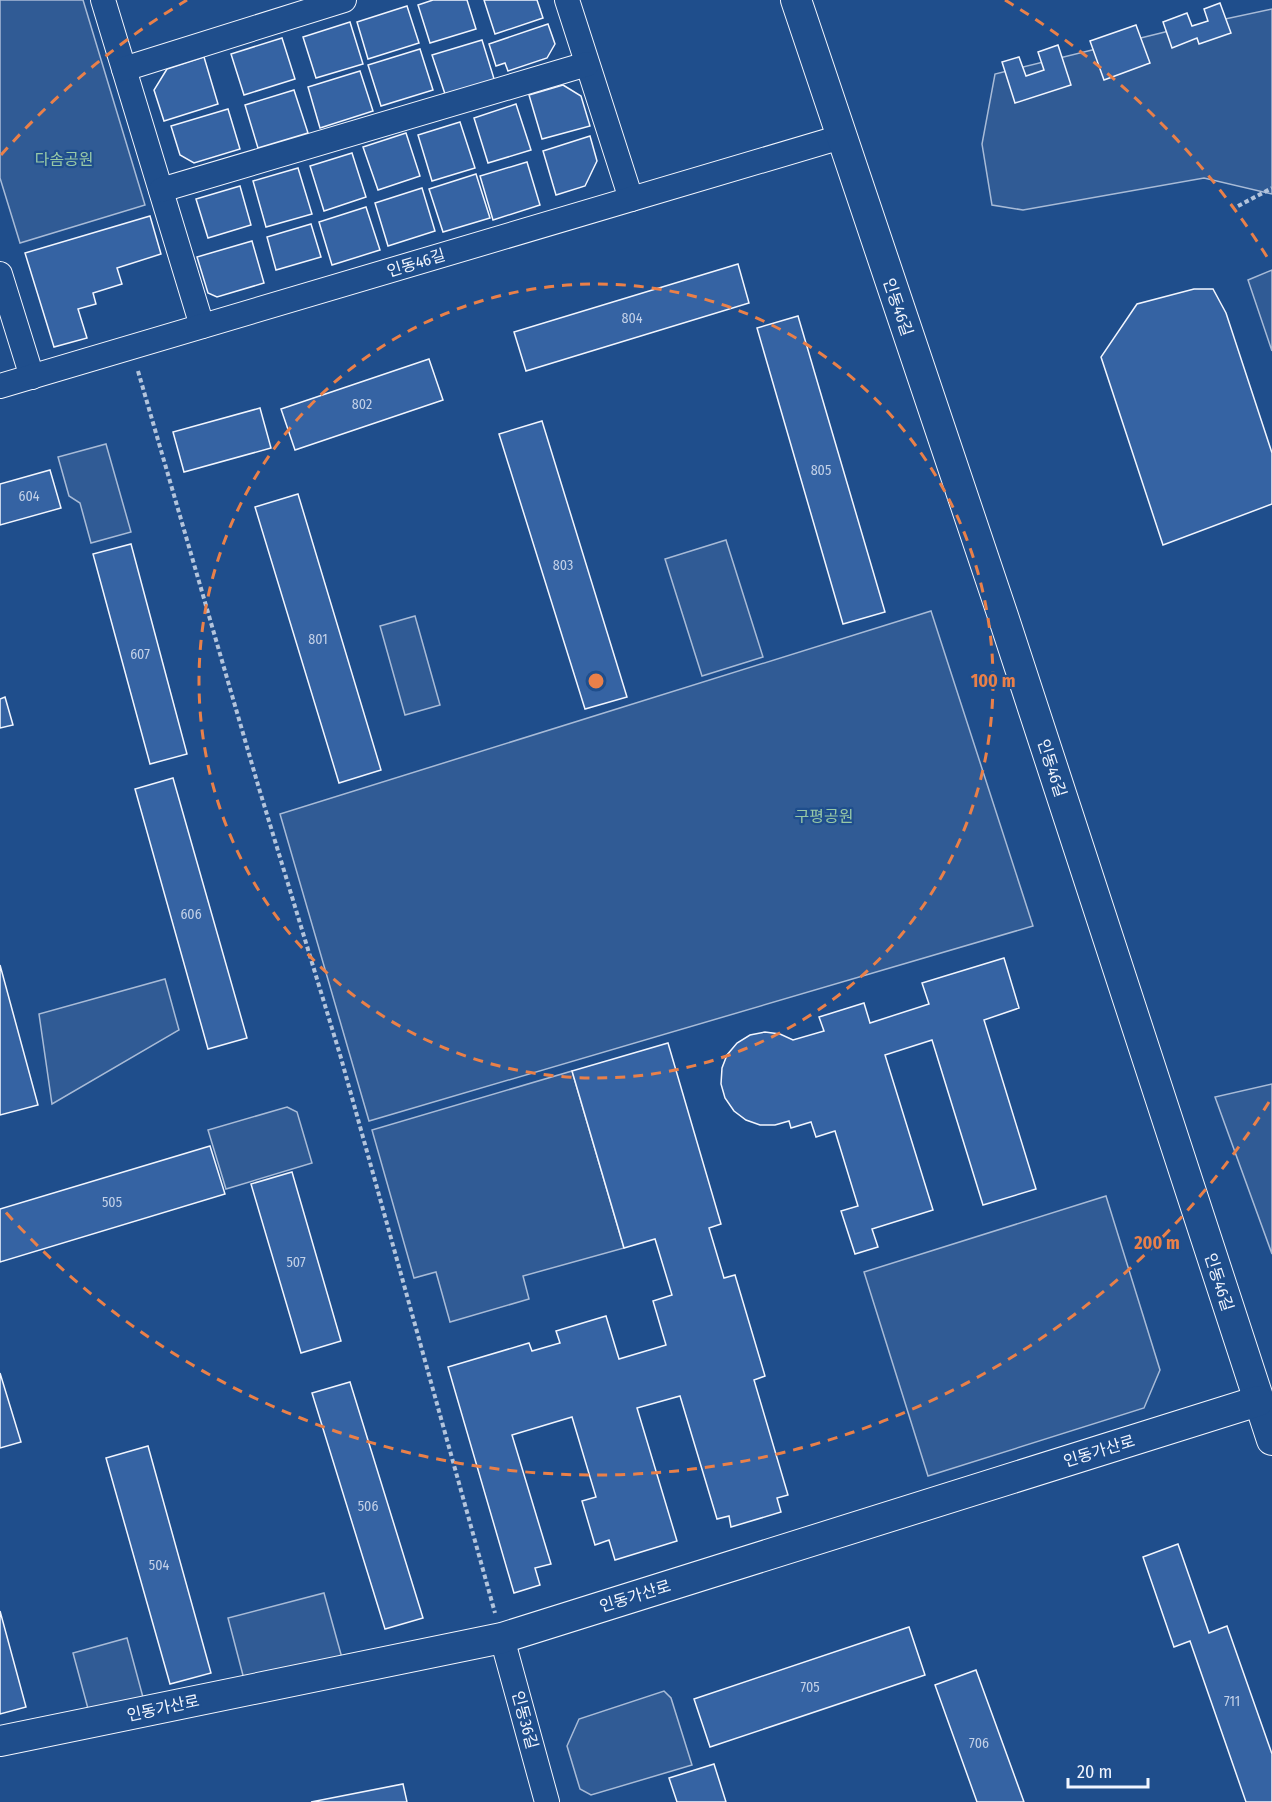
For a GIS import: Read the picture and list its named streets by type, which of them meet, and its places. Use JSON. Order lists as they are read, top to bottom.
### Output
{
  "streets": {
    "street": ["인동46길", "인동가산로", "인동36길"]
  },
  "crossings": [
    ["인동46길", "인동가산로"],
    ["인동가산로", "인동36길"]
  ],
  "parks": ["다솜공원", "구평공원"],
  "house_numbers": [
    "804",
    "802",
    "805",
    "604",
    "803",
    "801",
    "607",
    "606",
    "505",
    "507",
    "506",
    "504",
    "705",
    "711",
    "706"
  ],
  "scale_bar": "20 m",
  "rings": ["100 m", "200 m"]
}
